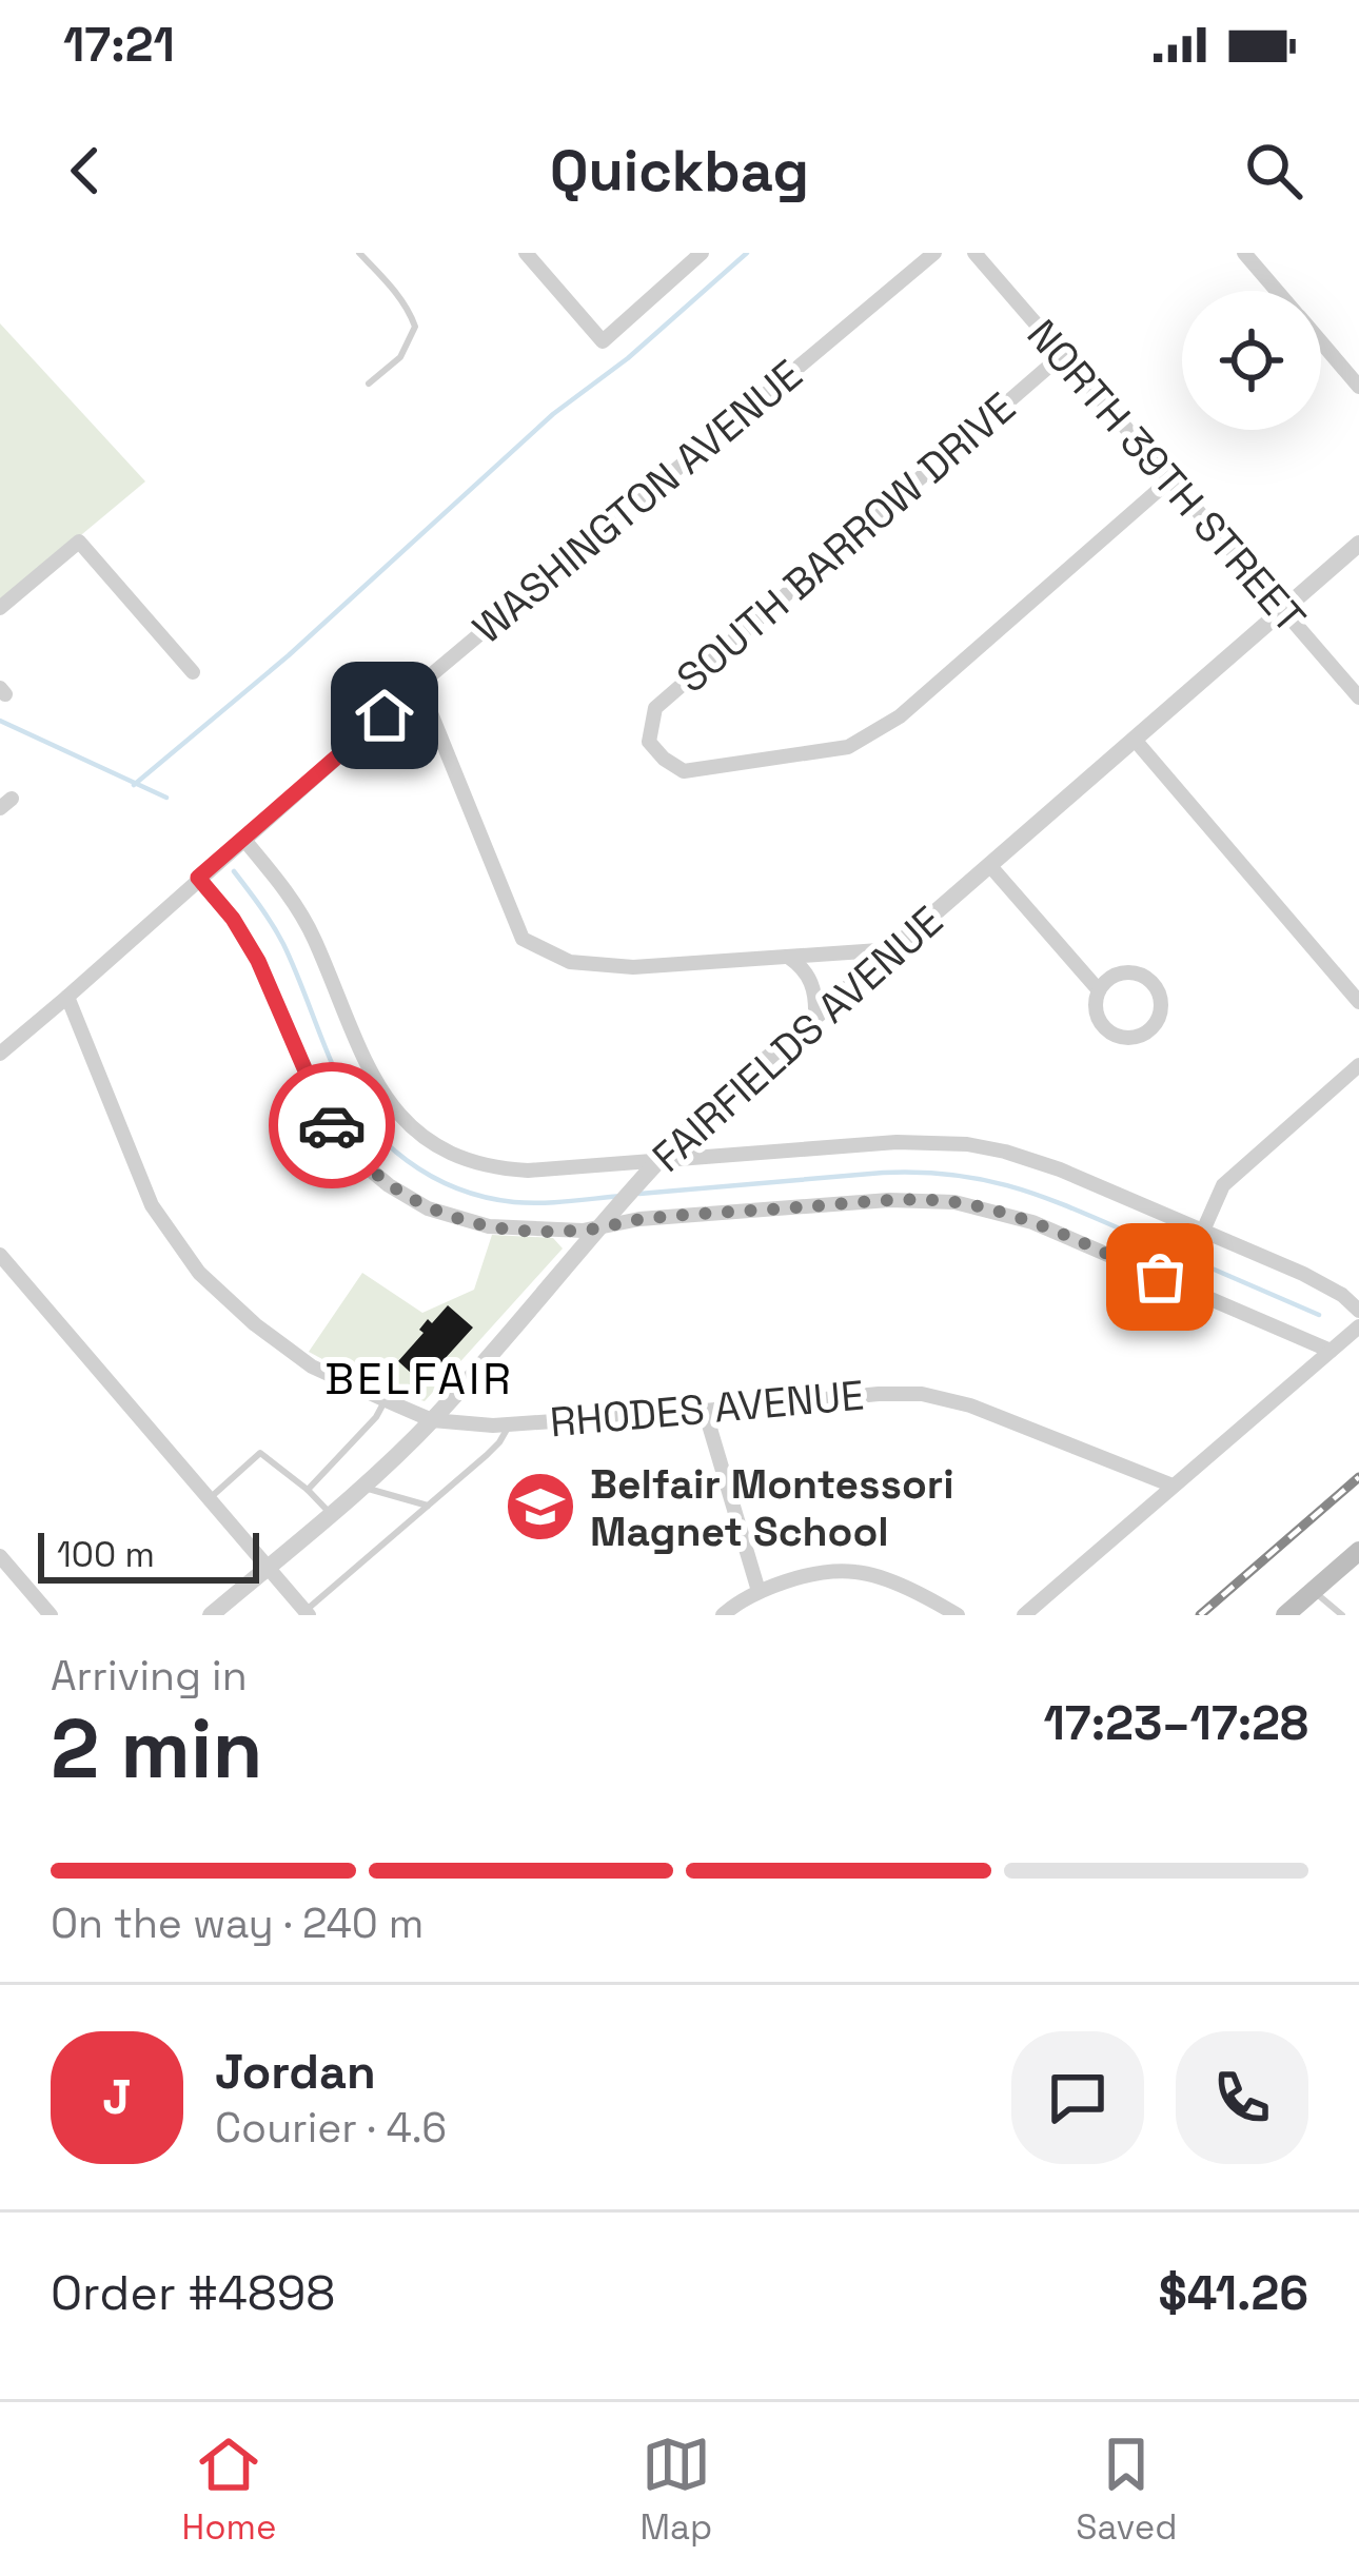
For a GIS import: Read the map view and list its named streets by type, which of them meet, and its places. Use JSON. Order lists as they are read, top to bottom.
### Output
{
  "streets": {
    "street": [
      "NORTH 39TH STREET",
      "WASHINGTON AVENUE",
      "SOUTH BARROW DRIVE",
      "FAIRFIELDS AVENUE",
      "RHODES AVENUE"
    ]
  },
  "crossings": [
    ["NORTH 39TH STREET", "SOUTH BARROW DRIVE"],
    ["NORTH 39TH STREET", "FAIRFIELDS AVENUE"],
    ["WASHINGTON AVENUE", "RHODES AVENUE"],
    ["FAIRFIELDS AVENUE", "RHODES AVENUE"]
  ],
  "districts": ["BELFAIR"],
  "places": {
    "school or university": ["Belfair Montessori Magnet School"]
  },
  "scale_bar": "100 m",
  "page": {
    "status": "17:21",
    "header": "Quickbag",
    "scale": "100 m",
    "heading": ["2 min", "Arriving in", "17:23–17:28"],
    "panel": [
      "Jordan",
      "Courier · 4.6",
      "Order #4898",
      "$41.26"
    ],
    "bar": "On the way · 240 m",
    "round": "J",
    "tabs": ["Home", "Map", "Saved"]
  }
}
